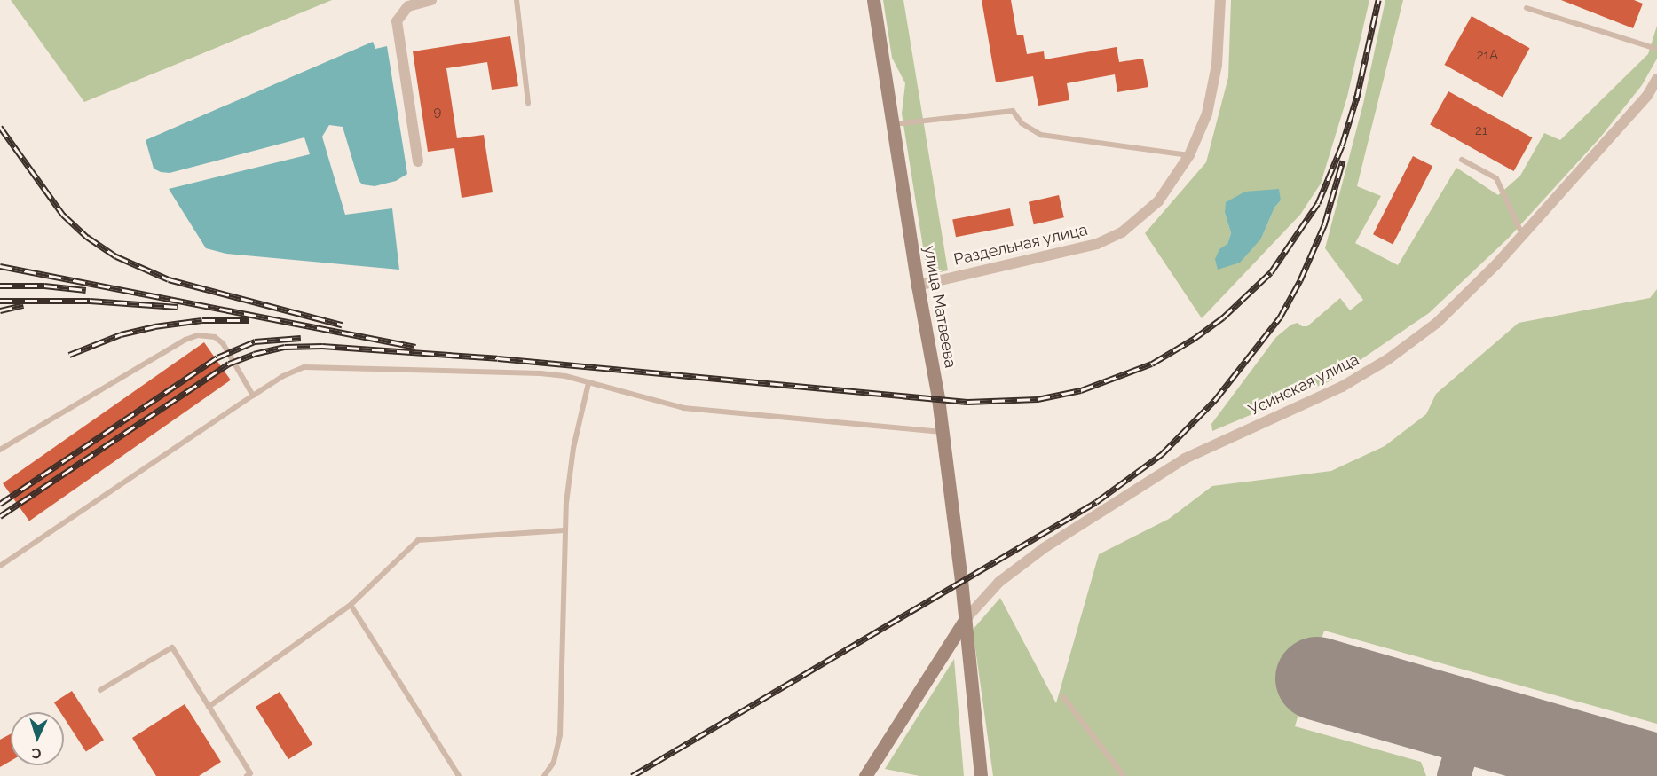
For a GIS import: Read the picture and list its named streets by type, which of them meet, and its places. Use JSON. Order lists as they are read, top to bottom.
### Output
{
  "streets": {
    "street": ["Раздельная улица", "улица Матвеева", "Усинская улица"]
  },
  "crossings": [
    ["Раздельная улица", "улица Матвеева"],
    ["улица Матвеева", "Усинская улица"]
  ],
  "house_numbers": ["21А", "9", "21"],
  "north": "bottom"
}
